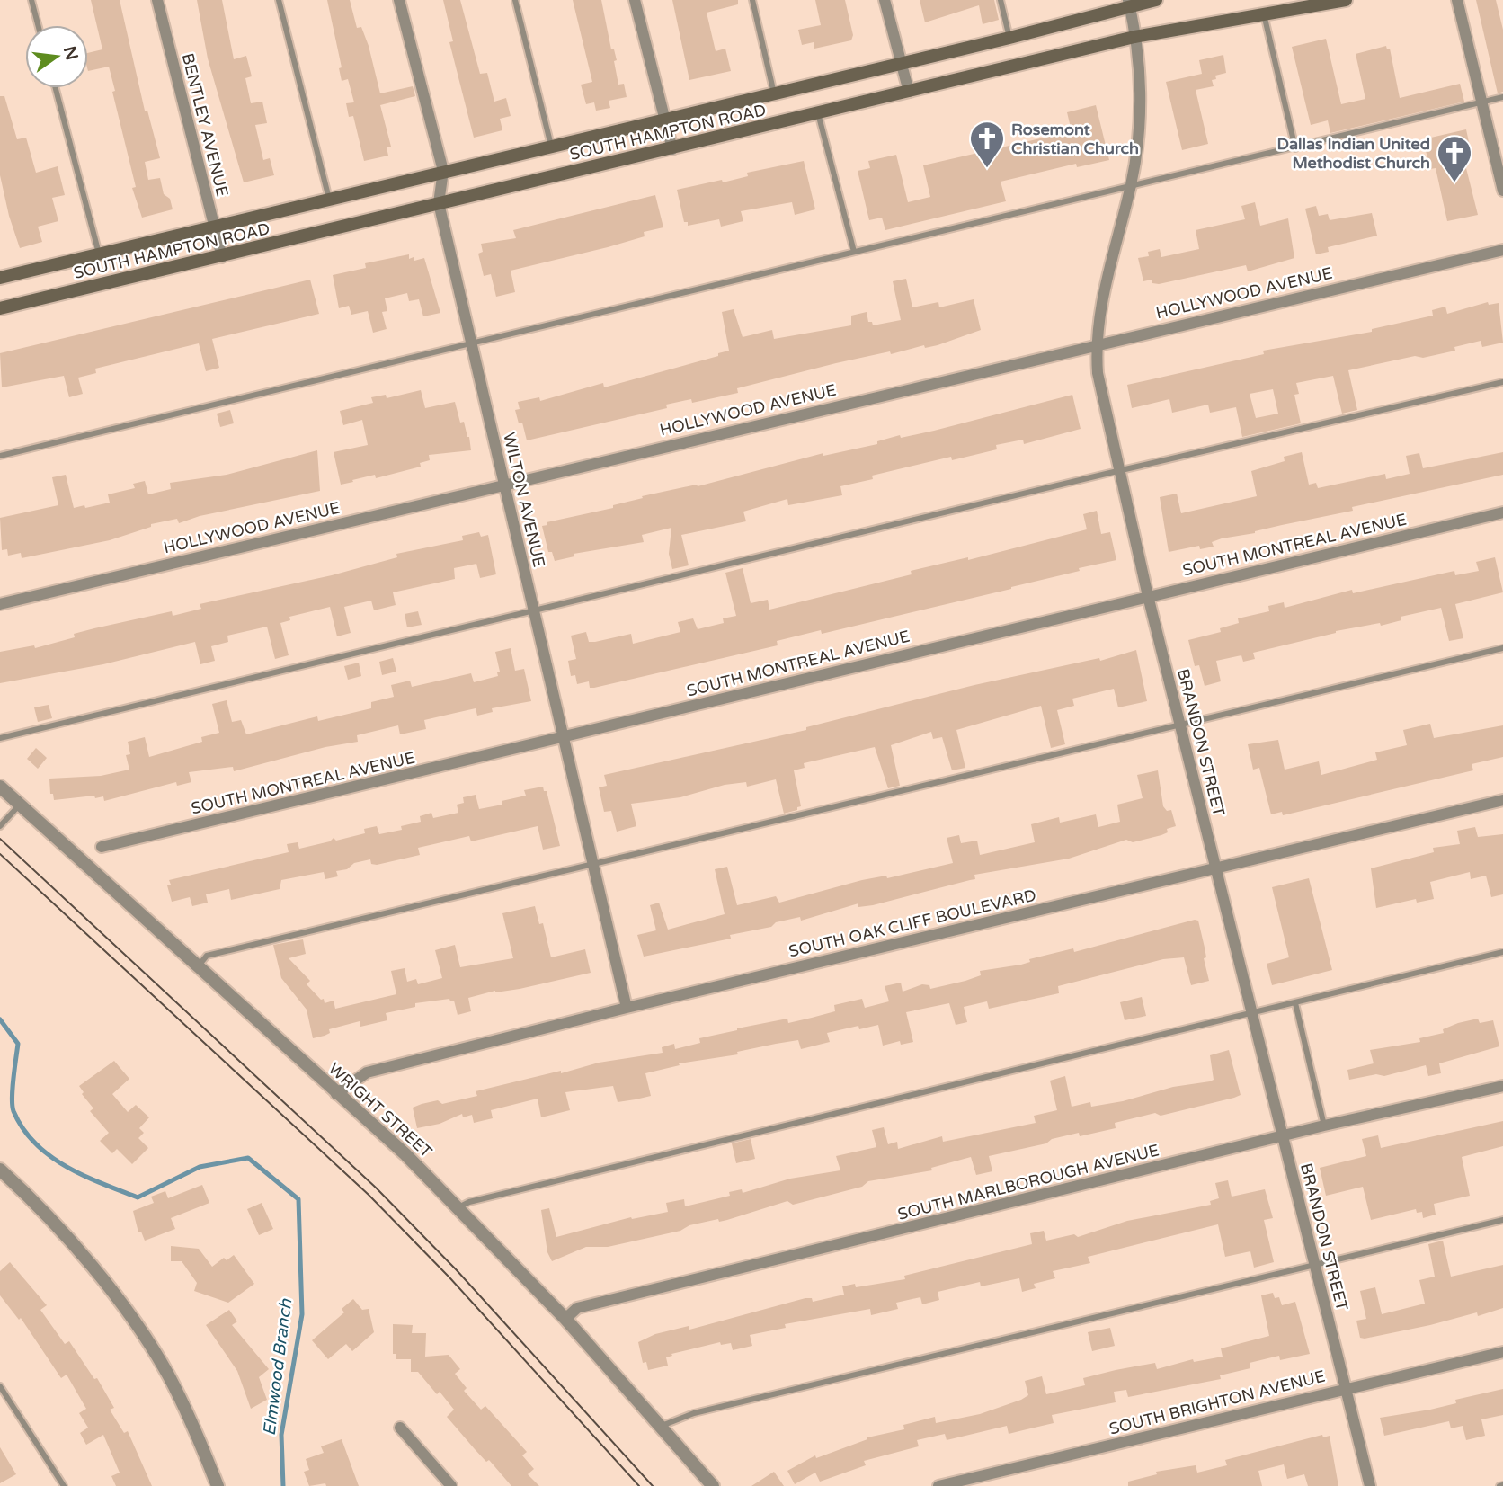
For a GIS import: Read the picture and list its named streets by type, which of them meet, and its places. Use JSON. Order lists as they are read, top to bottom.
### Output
{
  "streets": {
    "main road": ["SOUTH HAMPTON ROAD"],
    "street": [
      "BENTLEY AVENUE",
      "HOLLYWOOD AVENUE",
      "WILTON AVENUE",
      "SOUTH MONTREAL AVENUE",
      "BRANDON STREET",
      "SOUTH OAK CLIFF BOULEVARD",
      "WRIGHT STREET",
      "SOUTH MARLBOROUGH AVENUE",
      "SOUTH BRIGHTON AVENUE"
    ]
  },
  "crossings": [
    ["BENTLEY AVENUE", "SOUTH HAMPTON ROAD"],
    ["SOUTH HAMPTON ROAD", "WILTON AVENUE"],
    ["SOUTH HAMPTON ROAD", "BRANDON STREET"],
    ["HOLLYWOOD AVENUE", "WILTON AVENUE"],
    ["HOLLYWOOD AVENUE", "BRANDON STREET"],
    ["WILTON AVENUE", "SOUTH MONTREAL AVENUE"],
    ["WILTON AVENUE", "SOUTH OAK CLIFF BOULEVARD"],
    ["SOUTH MONTREAL AVENUE", "BRANDON STREET"],
    ["BRANDON STREET", "SOUTH OAK CLIFF BOULEVARD"],
    ["BRANDON STREET", "SOUTH MARLBOROUGH AVENUE"],
    ["BRANDON STREET", "SOUTH BRIGHTON AVENUE"],
    ["SOUTH OAK CLIFF BOULEVARD", "WRIGHT STREET"],
    ["WRIGHT STREET", "SOUTH MARLBOROUGH AVENUE"]
  ],
  "water": ["Elmwood Branch"],
  "places": {
    "church": ["Rosemont Christian Church", "Dallas Indian United Methodist Church"]
  },
  "north": "right"
}
